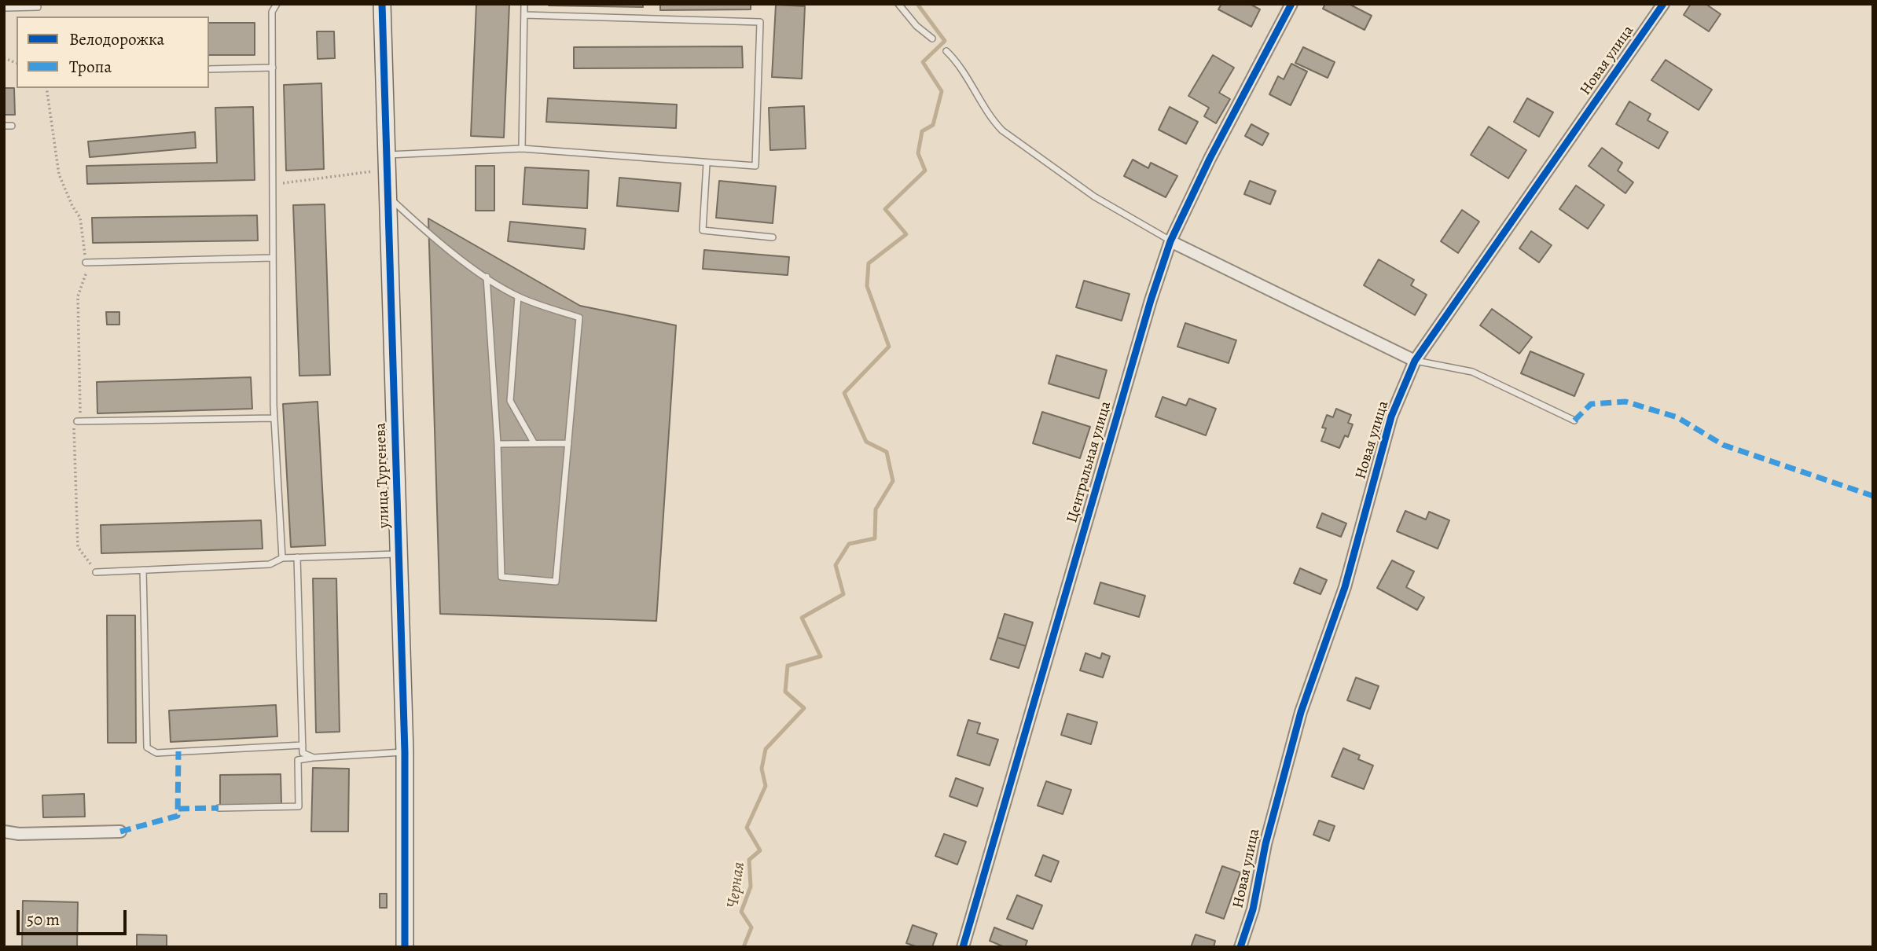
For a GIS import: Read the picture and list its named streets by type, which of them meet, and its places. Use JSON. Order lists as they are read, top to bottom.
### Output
{
  "streets": {
    "street": ["Новая улица", "Центральная улица", "улица Тургенева"]
  },
  "water": ["Черная"],
  "legend": ["Велодорожка", "Тропа"],
  "scale_bar": "50 m"
}
